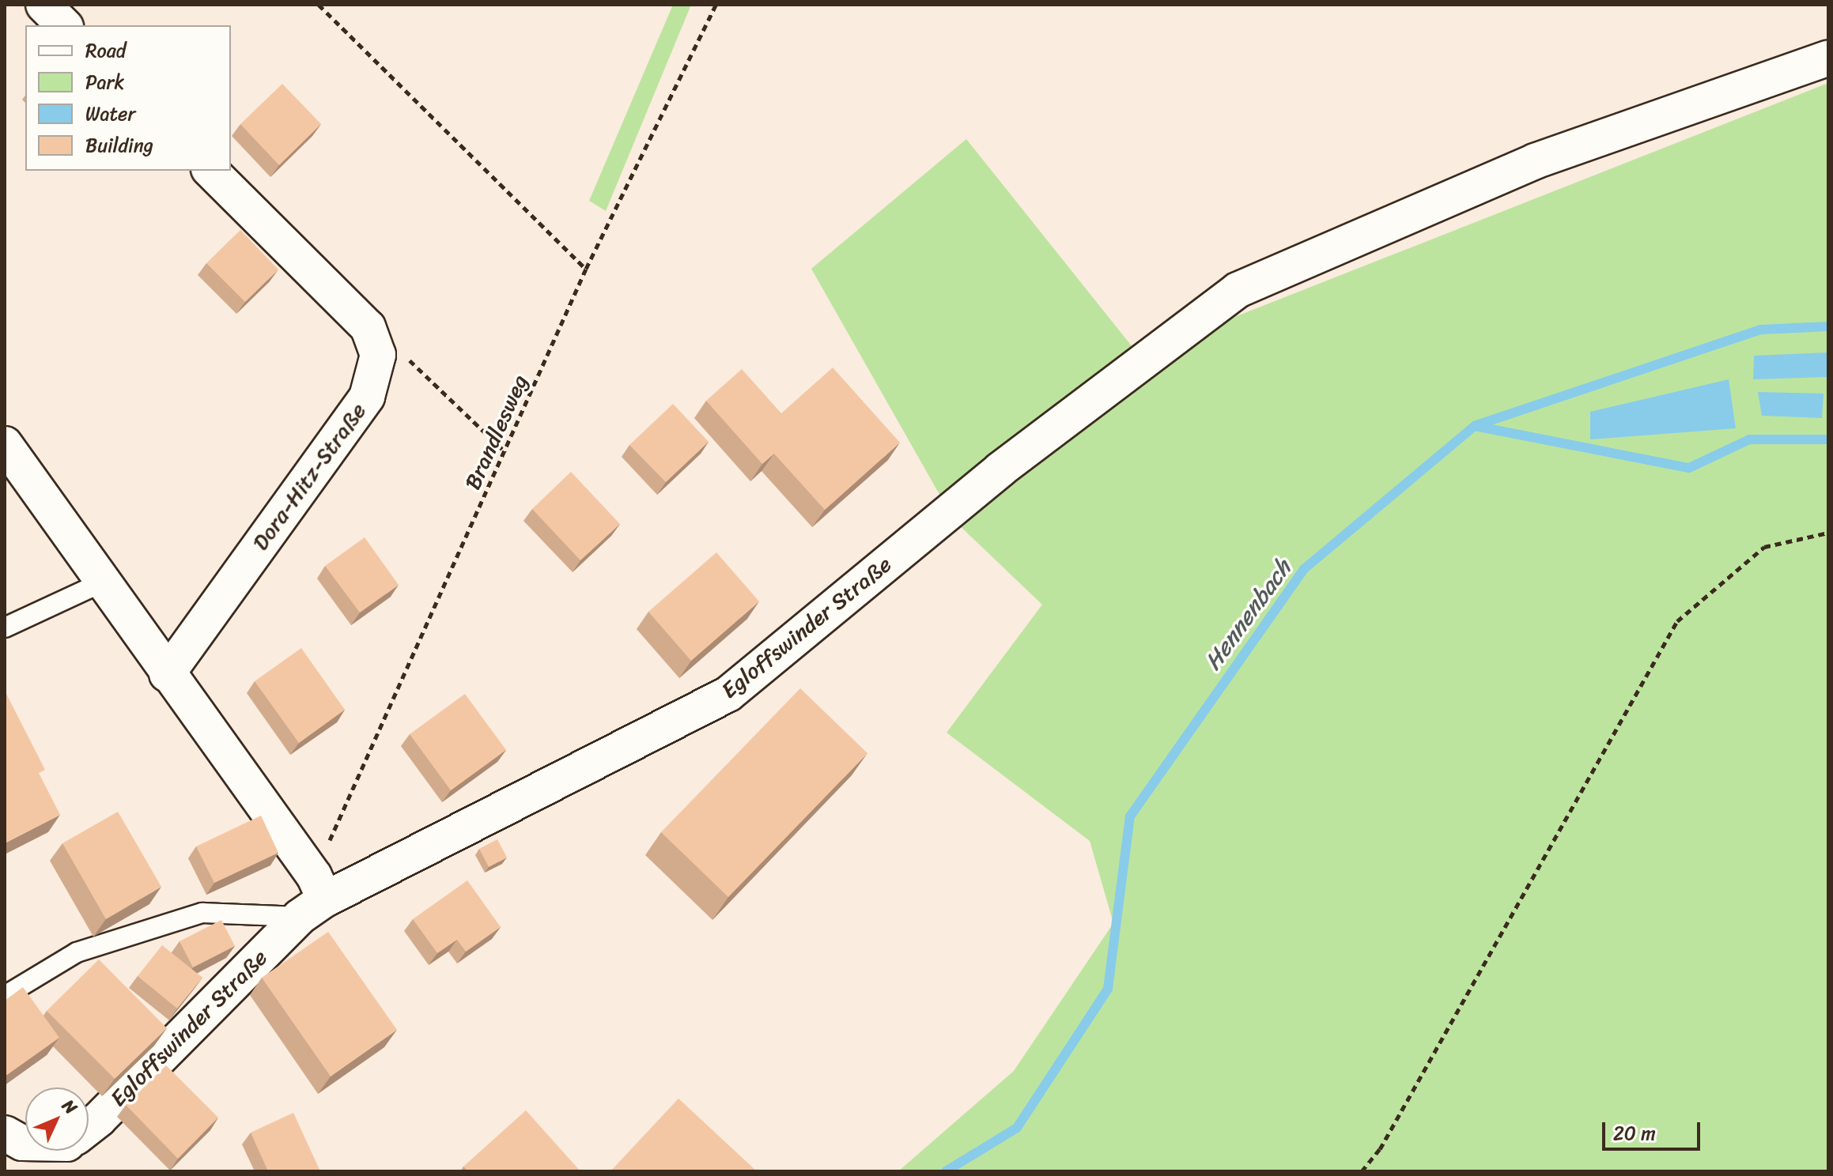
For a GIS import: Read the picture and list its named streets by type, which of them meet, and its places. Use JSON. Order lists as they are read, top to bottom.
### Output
{
  "streets": {
    "street": ["Dora-Hitz-Straße", "Egloffswinder Straße"],
    "path": ["Brandlesweg"]
  },
  "crossings": [
    ["Brandlesweg", "Egloffswinder Straße"]
  ],
  "water": ["Hennenbach"],
  "legend": [
    "Road",
    "Park",
    "Water",
    "Building"
  ],
  "scale_bar": "20 m",
  "north": "top right"
}
